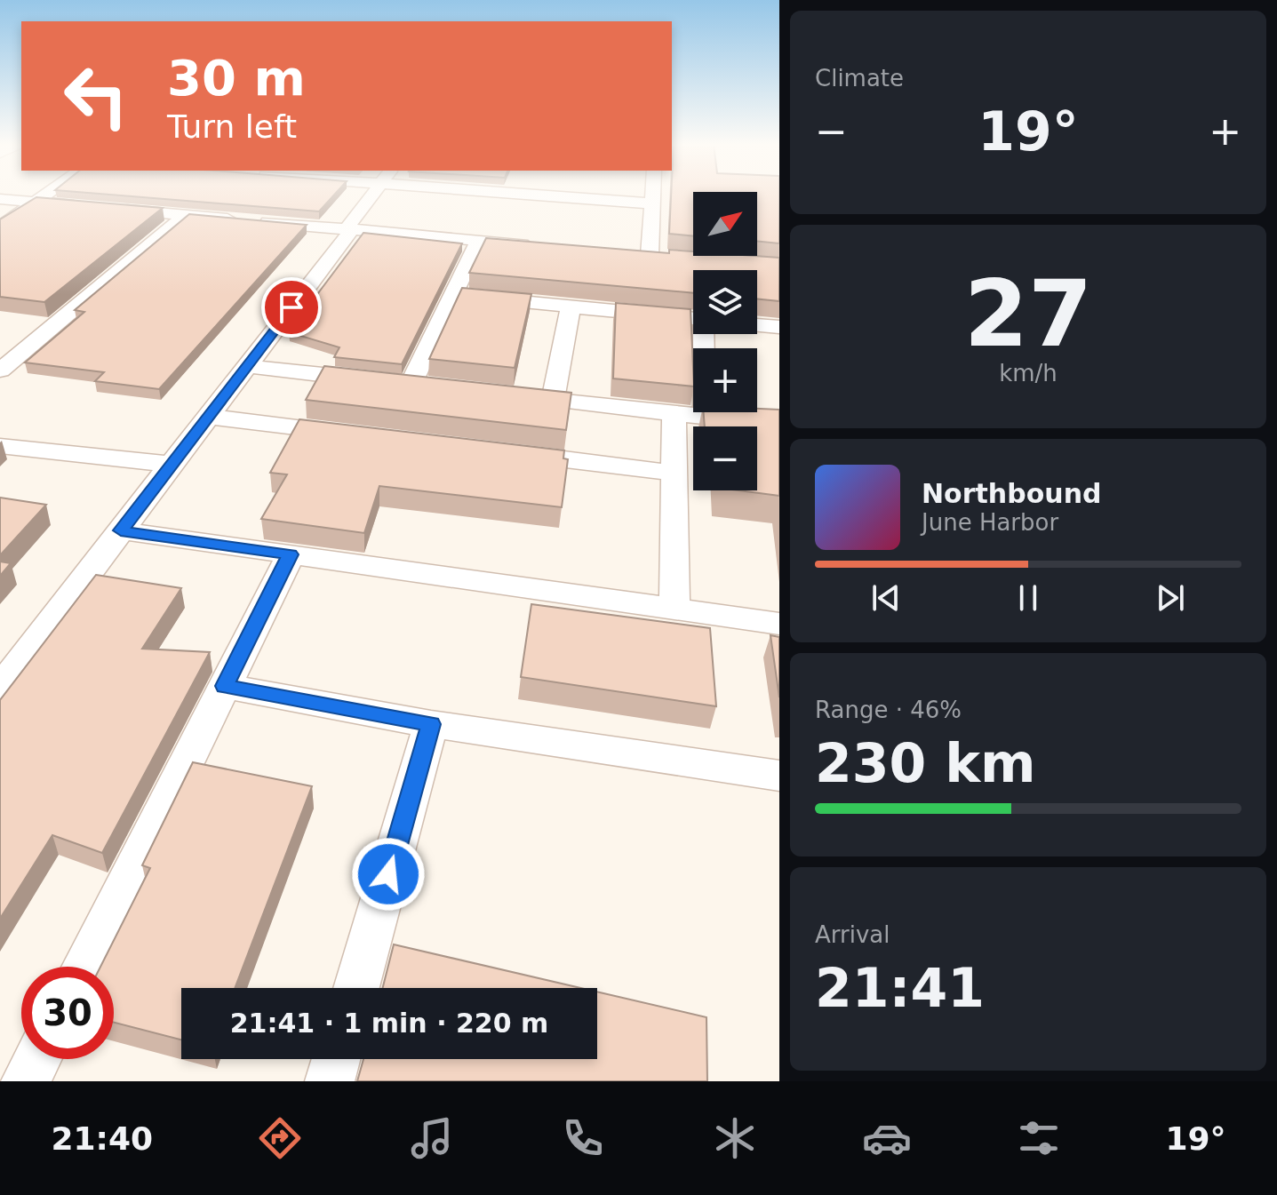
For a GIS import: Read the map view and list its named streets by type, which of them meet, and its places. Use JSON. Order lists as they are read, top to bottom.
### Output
{
  "north": "top right",
  "page": {
    "tile": [
      "Climate",
      ["27", "km/h"],
      ["Range · 46%", "230 km"],
      ["Arrival", "21:41"]
    ],
    "turn": ["30 m", "Turn left"],
    "heat": ["−", "19°", "+"],
    "map_buttons": ["+", "−"],
    "song": ["Northbound", "June Harbor"],
    "limit": "30",
    "trip": "21:41 · 1 min · 220 m",
    "tabs": ["21:40", "19°"]
  }
}
